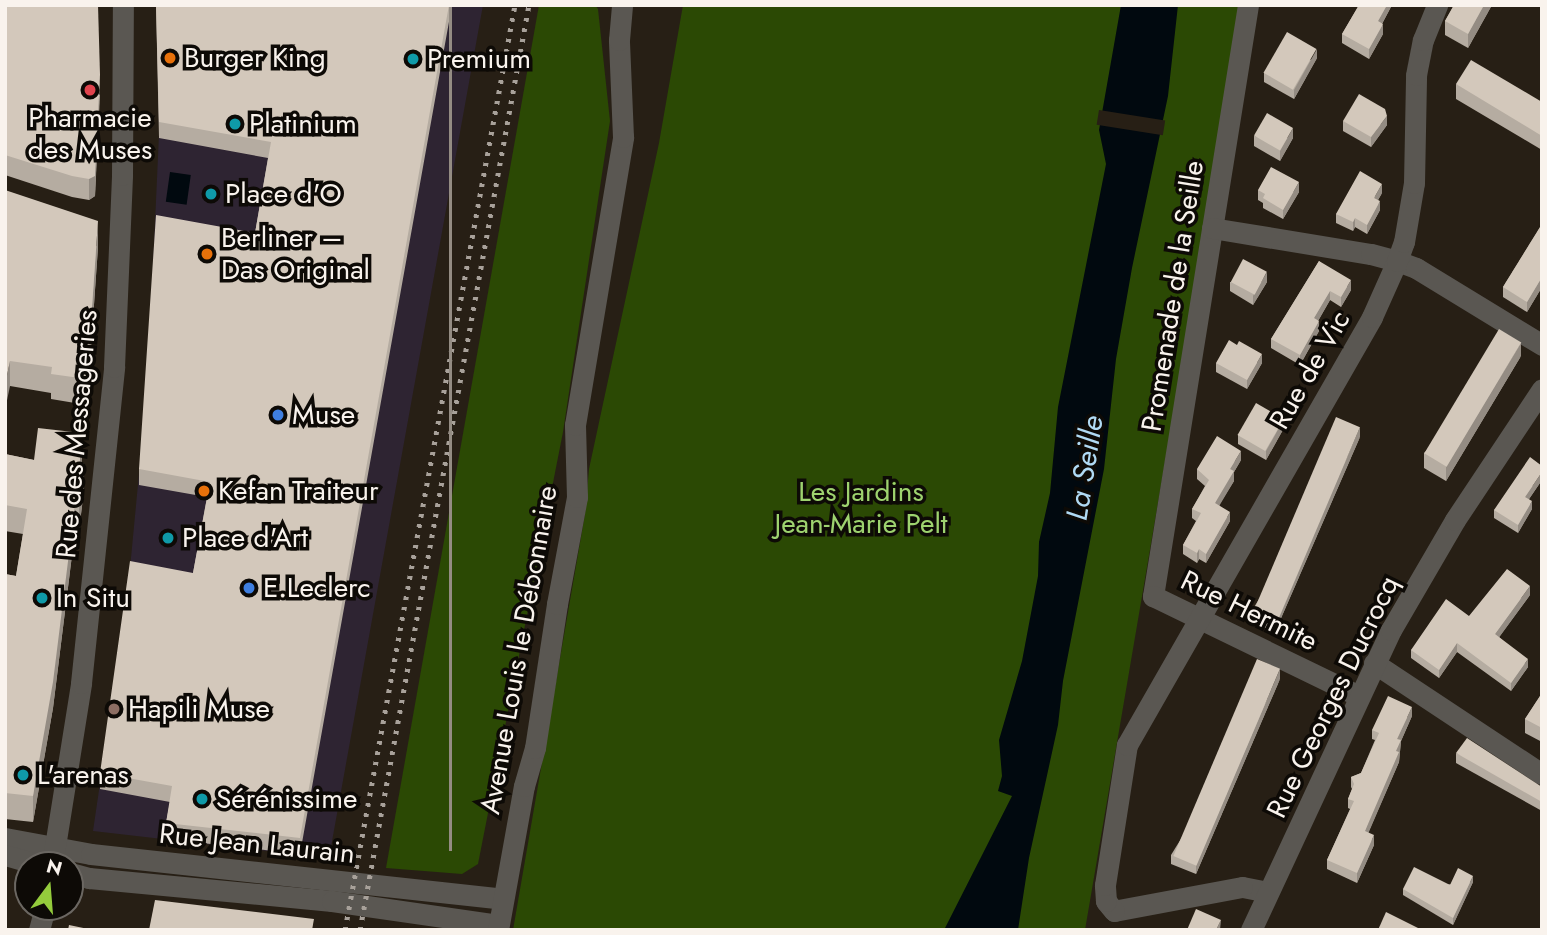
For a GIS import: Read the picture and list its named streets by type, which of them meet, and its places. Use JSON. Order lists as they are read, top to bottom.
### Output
{
  "streets": {
    "street": [
      "Promenade de la Seille",
      "Rue de Vic",
      "Rue des Messageries",
      "Rue Hermite",
      "Avenue Louis le Débonnaire",
      "Rue Georges Ducrocq",
      "Rue Jean Laurain"
    ]
  },
  "crossings": [
    ["Promenade de la Seille", "Rue Hermite"],
    ["Rue de Vic", "Rue Hermite"],
    ["Rue de Vic", "Rue Georges Ducrocq"],
    ["Rue Hermite", "Rue Georges Ducrocq"],
    ["Avenue Louis le Débonnaire", "Rue Jean Laurain"]
  ],
  "water": ["La Seille"],
  "parks": ["Les Jardins Jean-Marie Pelt"],
  "places": [
    "Burger King",
    "Premium",
    "Pharmacie des Muses",
    "Platinium",
    "Place d'O",
    "Berliner – Das Original",
    "Muse",
    "Kefan Traiteur",
    "Place d'Art",
    "E.Leclerc",
    "In Situ",
    "Hapili Muse",
    "L'arenas",
    "Sérénissime"
  ],
  "north": "top"
}
